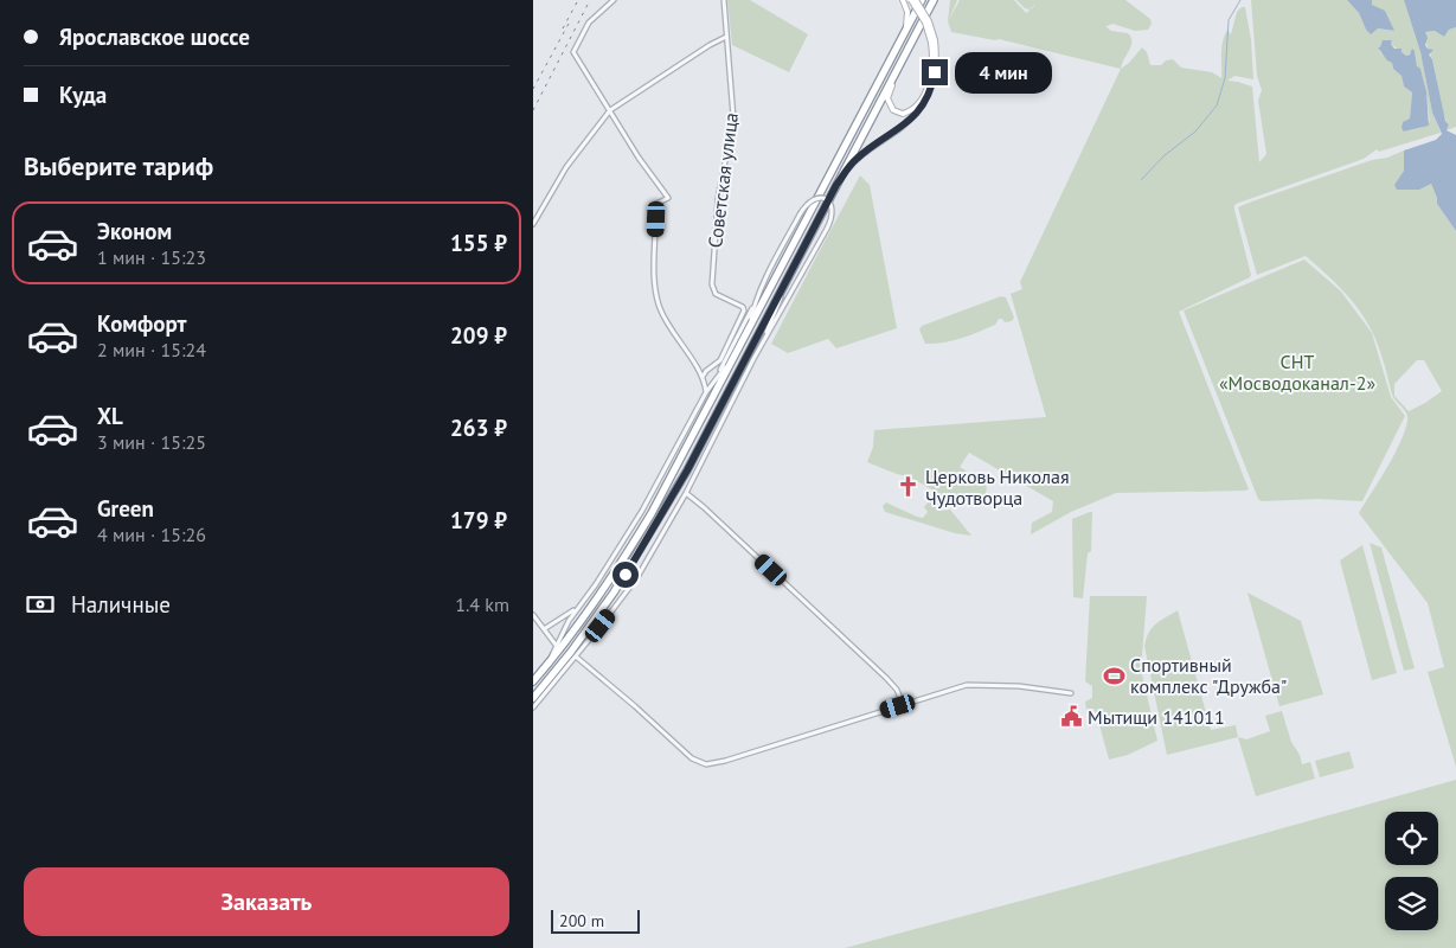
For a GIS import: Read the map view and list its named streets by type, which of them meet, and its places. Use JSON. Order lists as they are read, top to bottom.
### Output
{
  "streets": {
    "street": ["Советская улица"]
  },
  "parks": ["СНТ «Мосводоканал-2»"],
  "places": {
    "church": ["Церковь Николая Чудотворца"],
    "sports": ["Спортивный комплекс \"Дружба\""],
    "public building": ["Мытищи 141011"]
  },
  "scale_bar": "200 m",
  "page": {
    "banner": ["Ярославское шоссе", "Куда"],
    "bubble": "4 мин",
    "heading": "Выберите тариф",
    "list": [
      {
        "name": "Эконом",
        "note": "1 мин · 15:23",
        "value": "155 ₽"
      },
      {
        "name": "Комфорт",
        "note": "2 мин · 15:24",
        "value": "209 ₽"
      },
      {
        "name": "XL",
        "note": "3 мин · 15:25",
        "value": "263 ₽"
      },
      {
        "name": "Green",
        "note": "4 мин · 15:26",
        "value": "179 ₽"
      }
    ],
    "pay": ["Наличные", "1.4 km"],
    "buttons": "Заказать",
    "scale": "200 m"
  }
}
